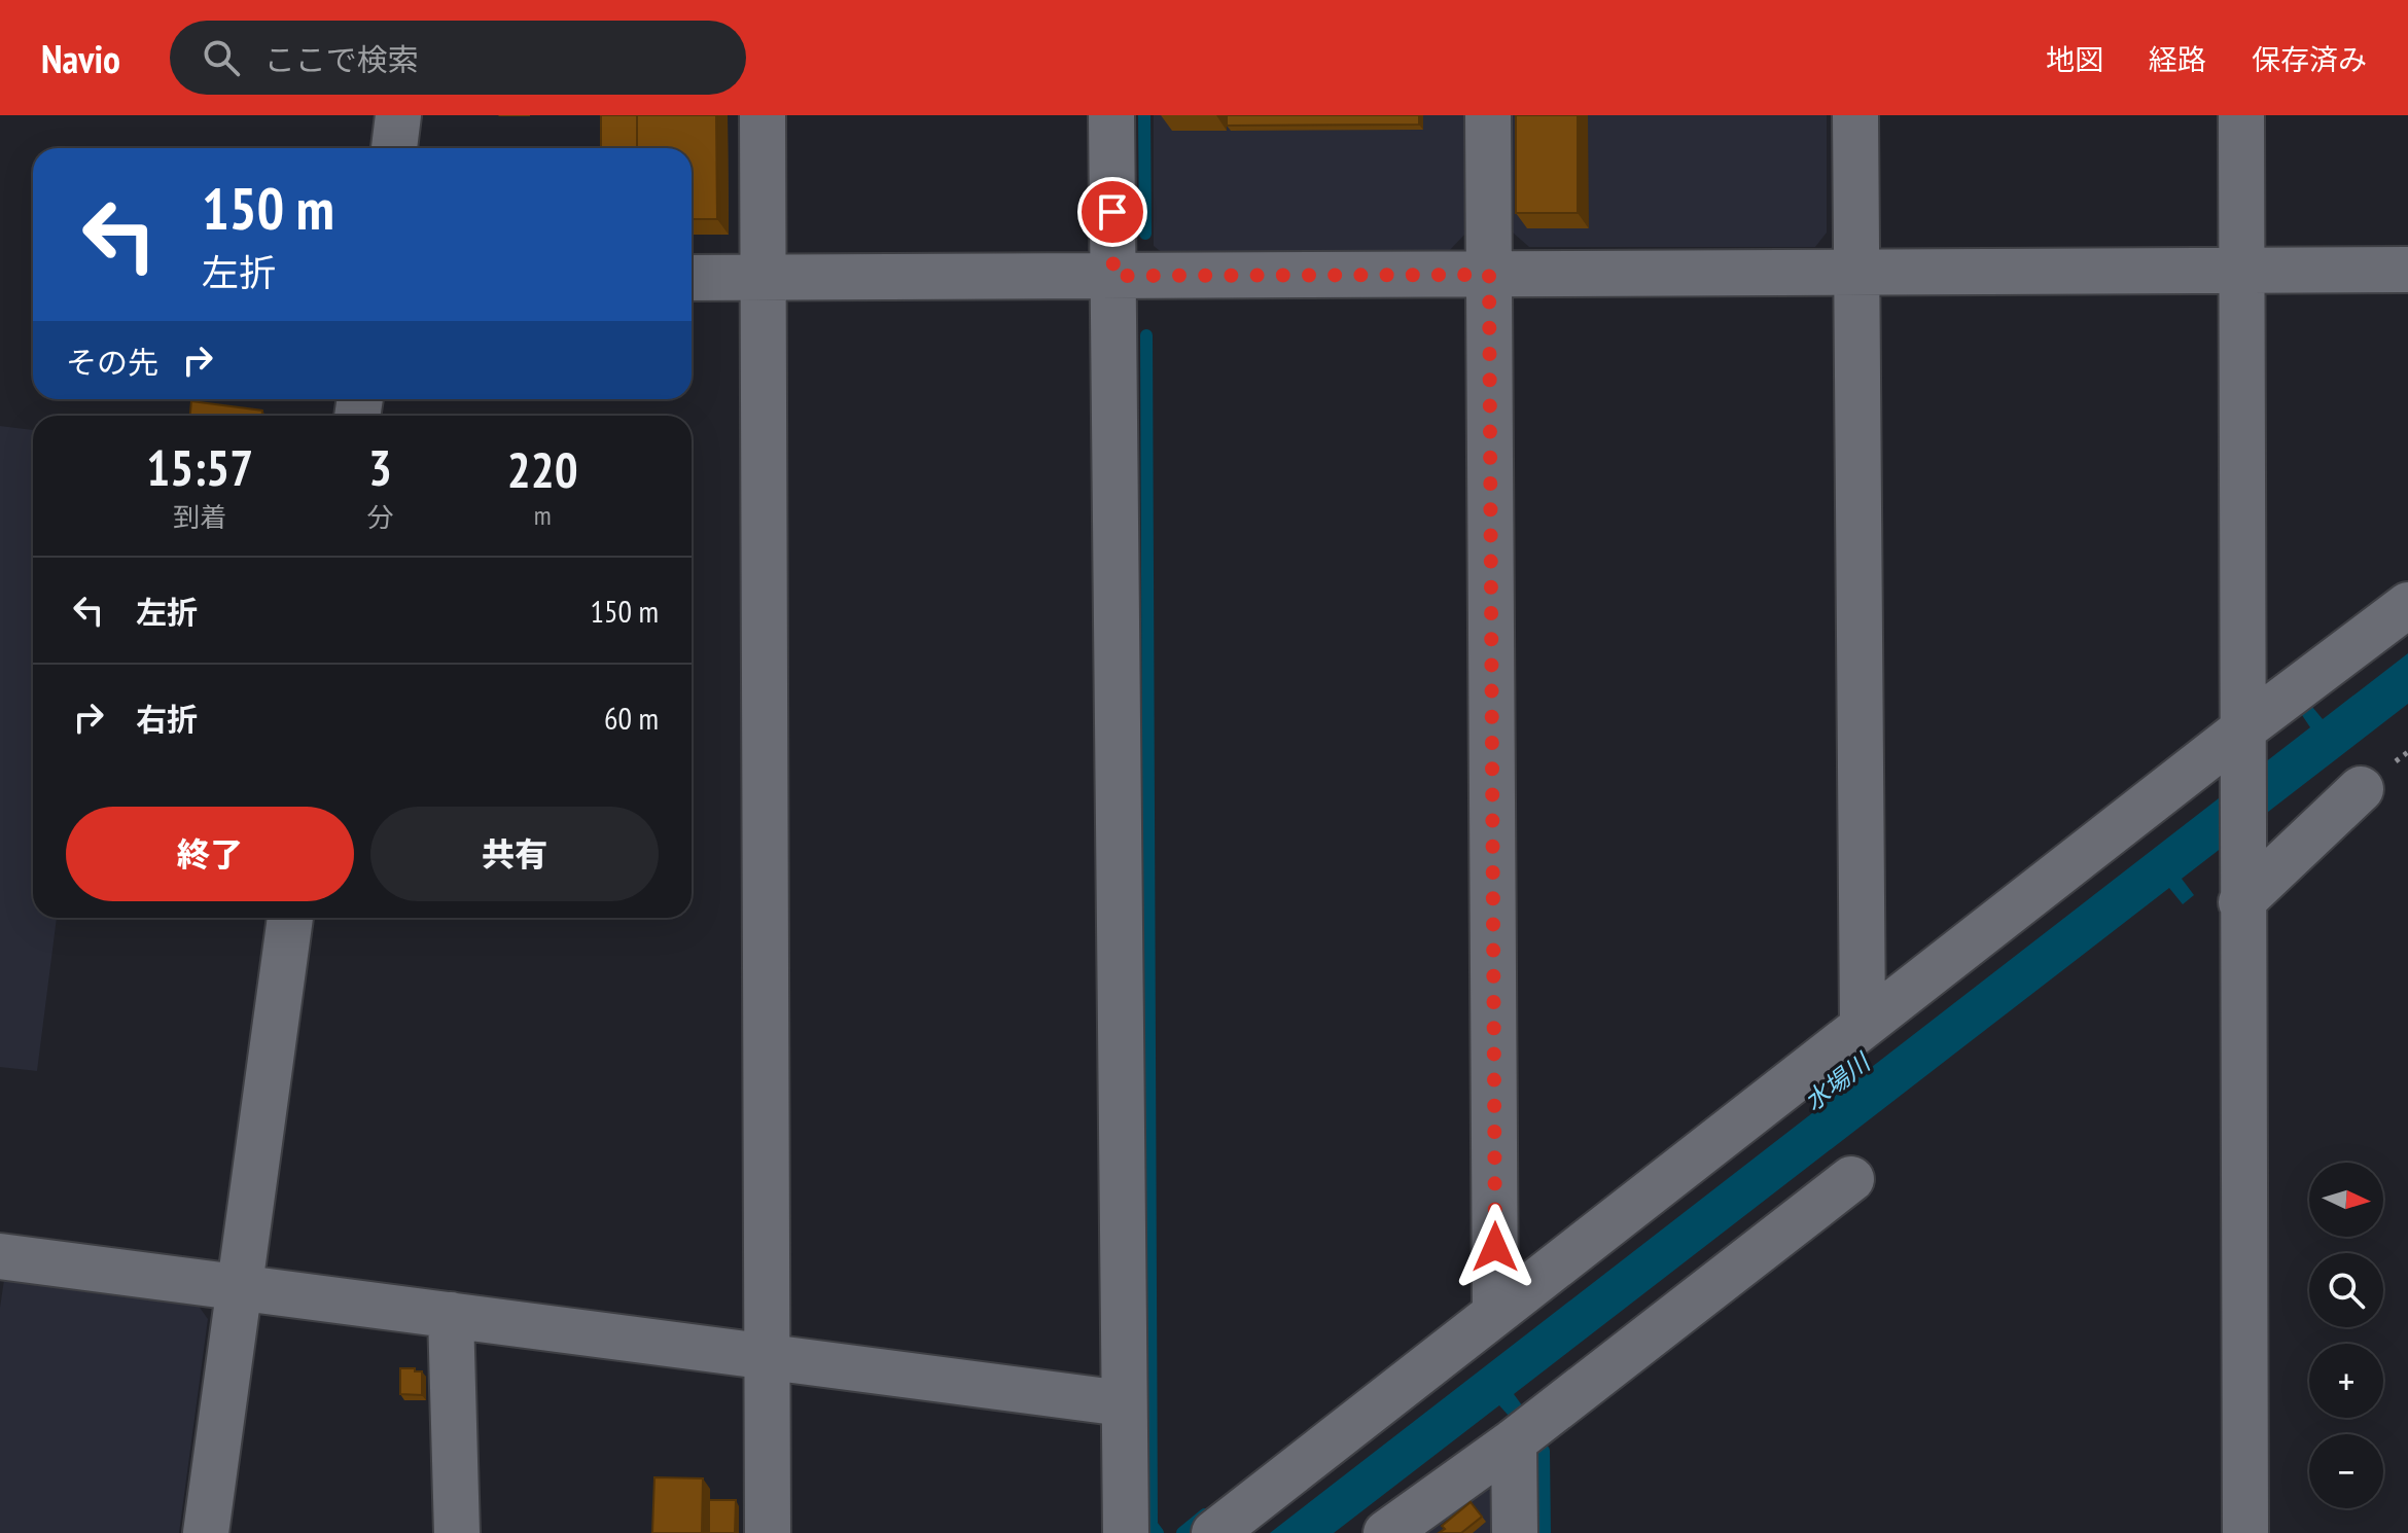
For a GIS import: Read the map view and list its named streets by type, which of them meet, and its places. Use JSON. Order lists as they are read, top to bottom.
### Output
{
  "water": ["水場川"],
  "north": "right",
  "page": {
    "header": "Navio",
    "search": "ここで検索",
    "nav": ["地図", "経路", "保存済み"],
    "turn": ["150 m", "左折"],
    "then": "その先",
    "eta": [
      "15:57",
      "到着",
      "3",
      "分",
      "220",
      "m"
    ],
    "list": [
      {
        "name": "左折",
        "value": "150 m"
      },
      {
        "name": "右折",
        "value": "60 m"
      }
    ],
    "buttons": ["終了", "共有"],
    "map_buttons": ["+", "−"]
  }
}
